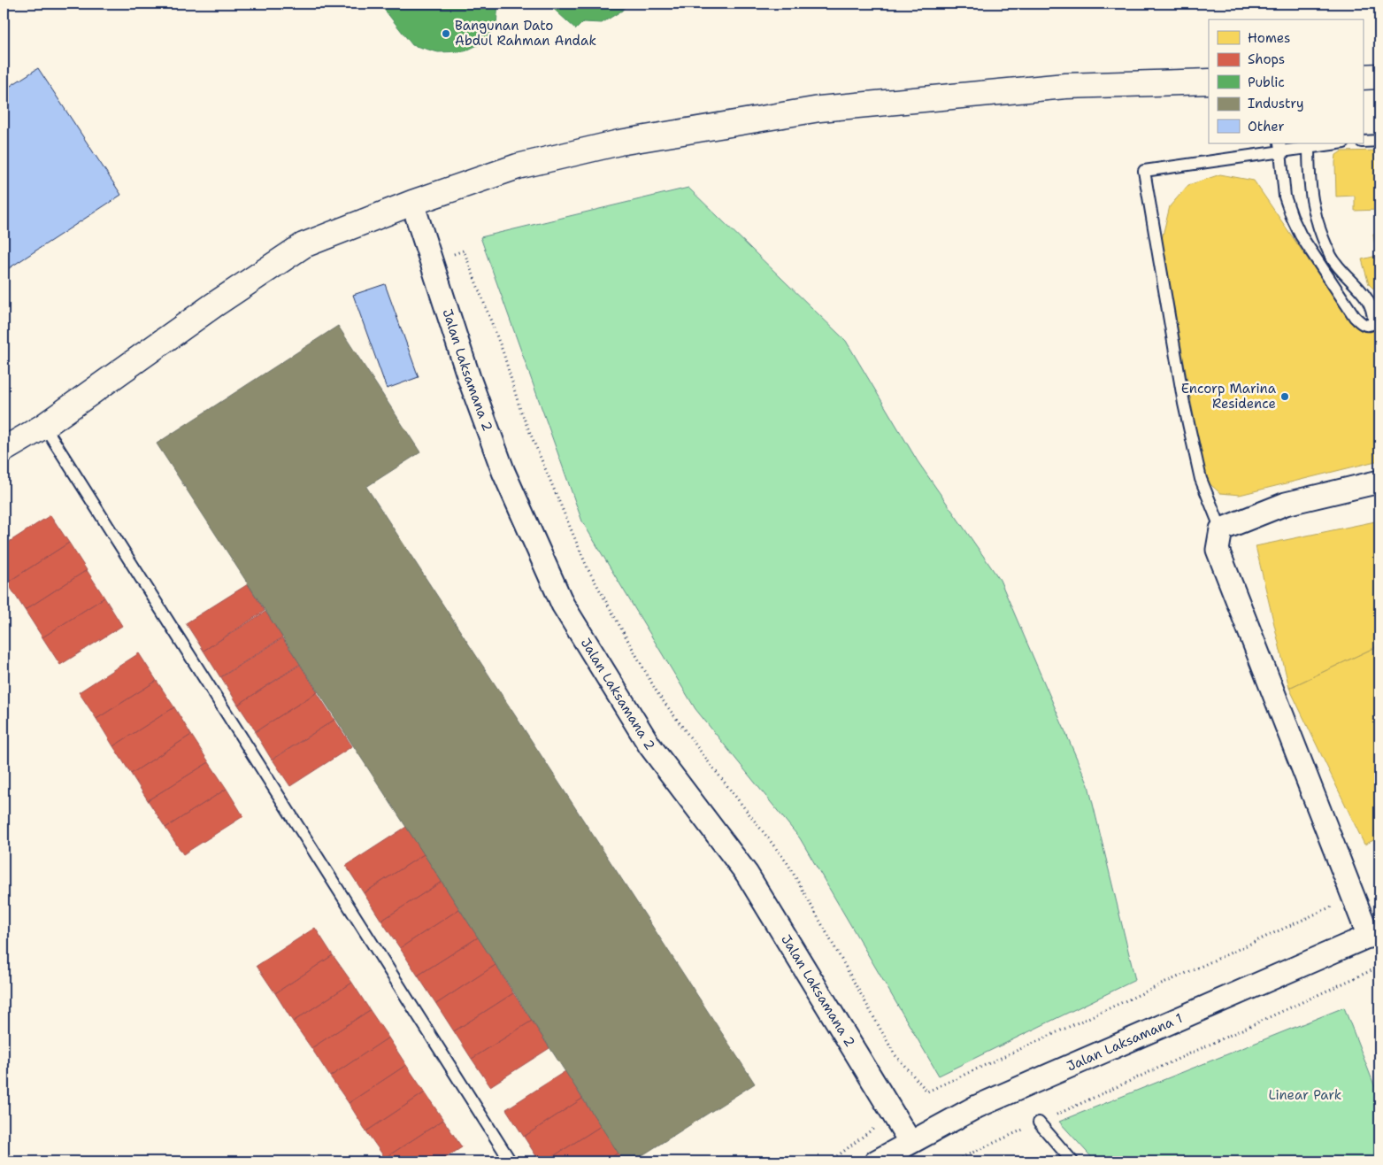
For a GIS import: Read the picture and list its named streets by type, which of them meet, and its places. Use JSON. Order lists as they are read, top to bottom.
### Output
{
  "streets": {
    "street": ["Jalan Laksamana 2", "Jalan Laksamana 1"]
  },
  "crossings": [
    ["Jalan Laksamana 2", "Jalan Laksamana 1"]
  ],
  "parks": ["Linear Park"],
  "places": ["Bangunan Dato Abdul Rahman Andak", "Encorp Marina Residence"],
  "legend": [
    "Homes",
    "Shops",
    "Public",
    "Industry",
    "Other"
  ]
}
